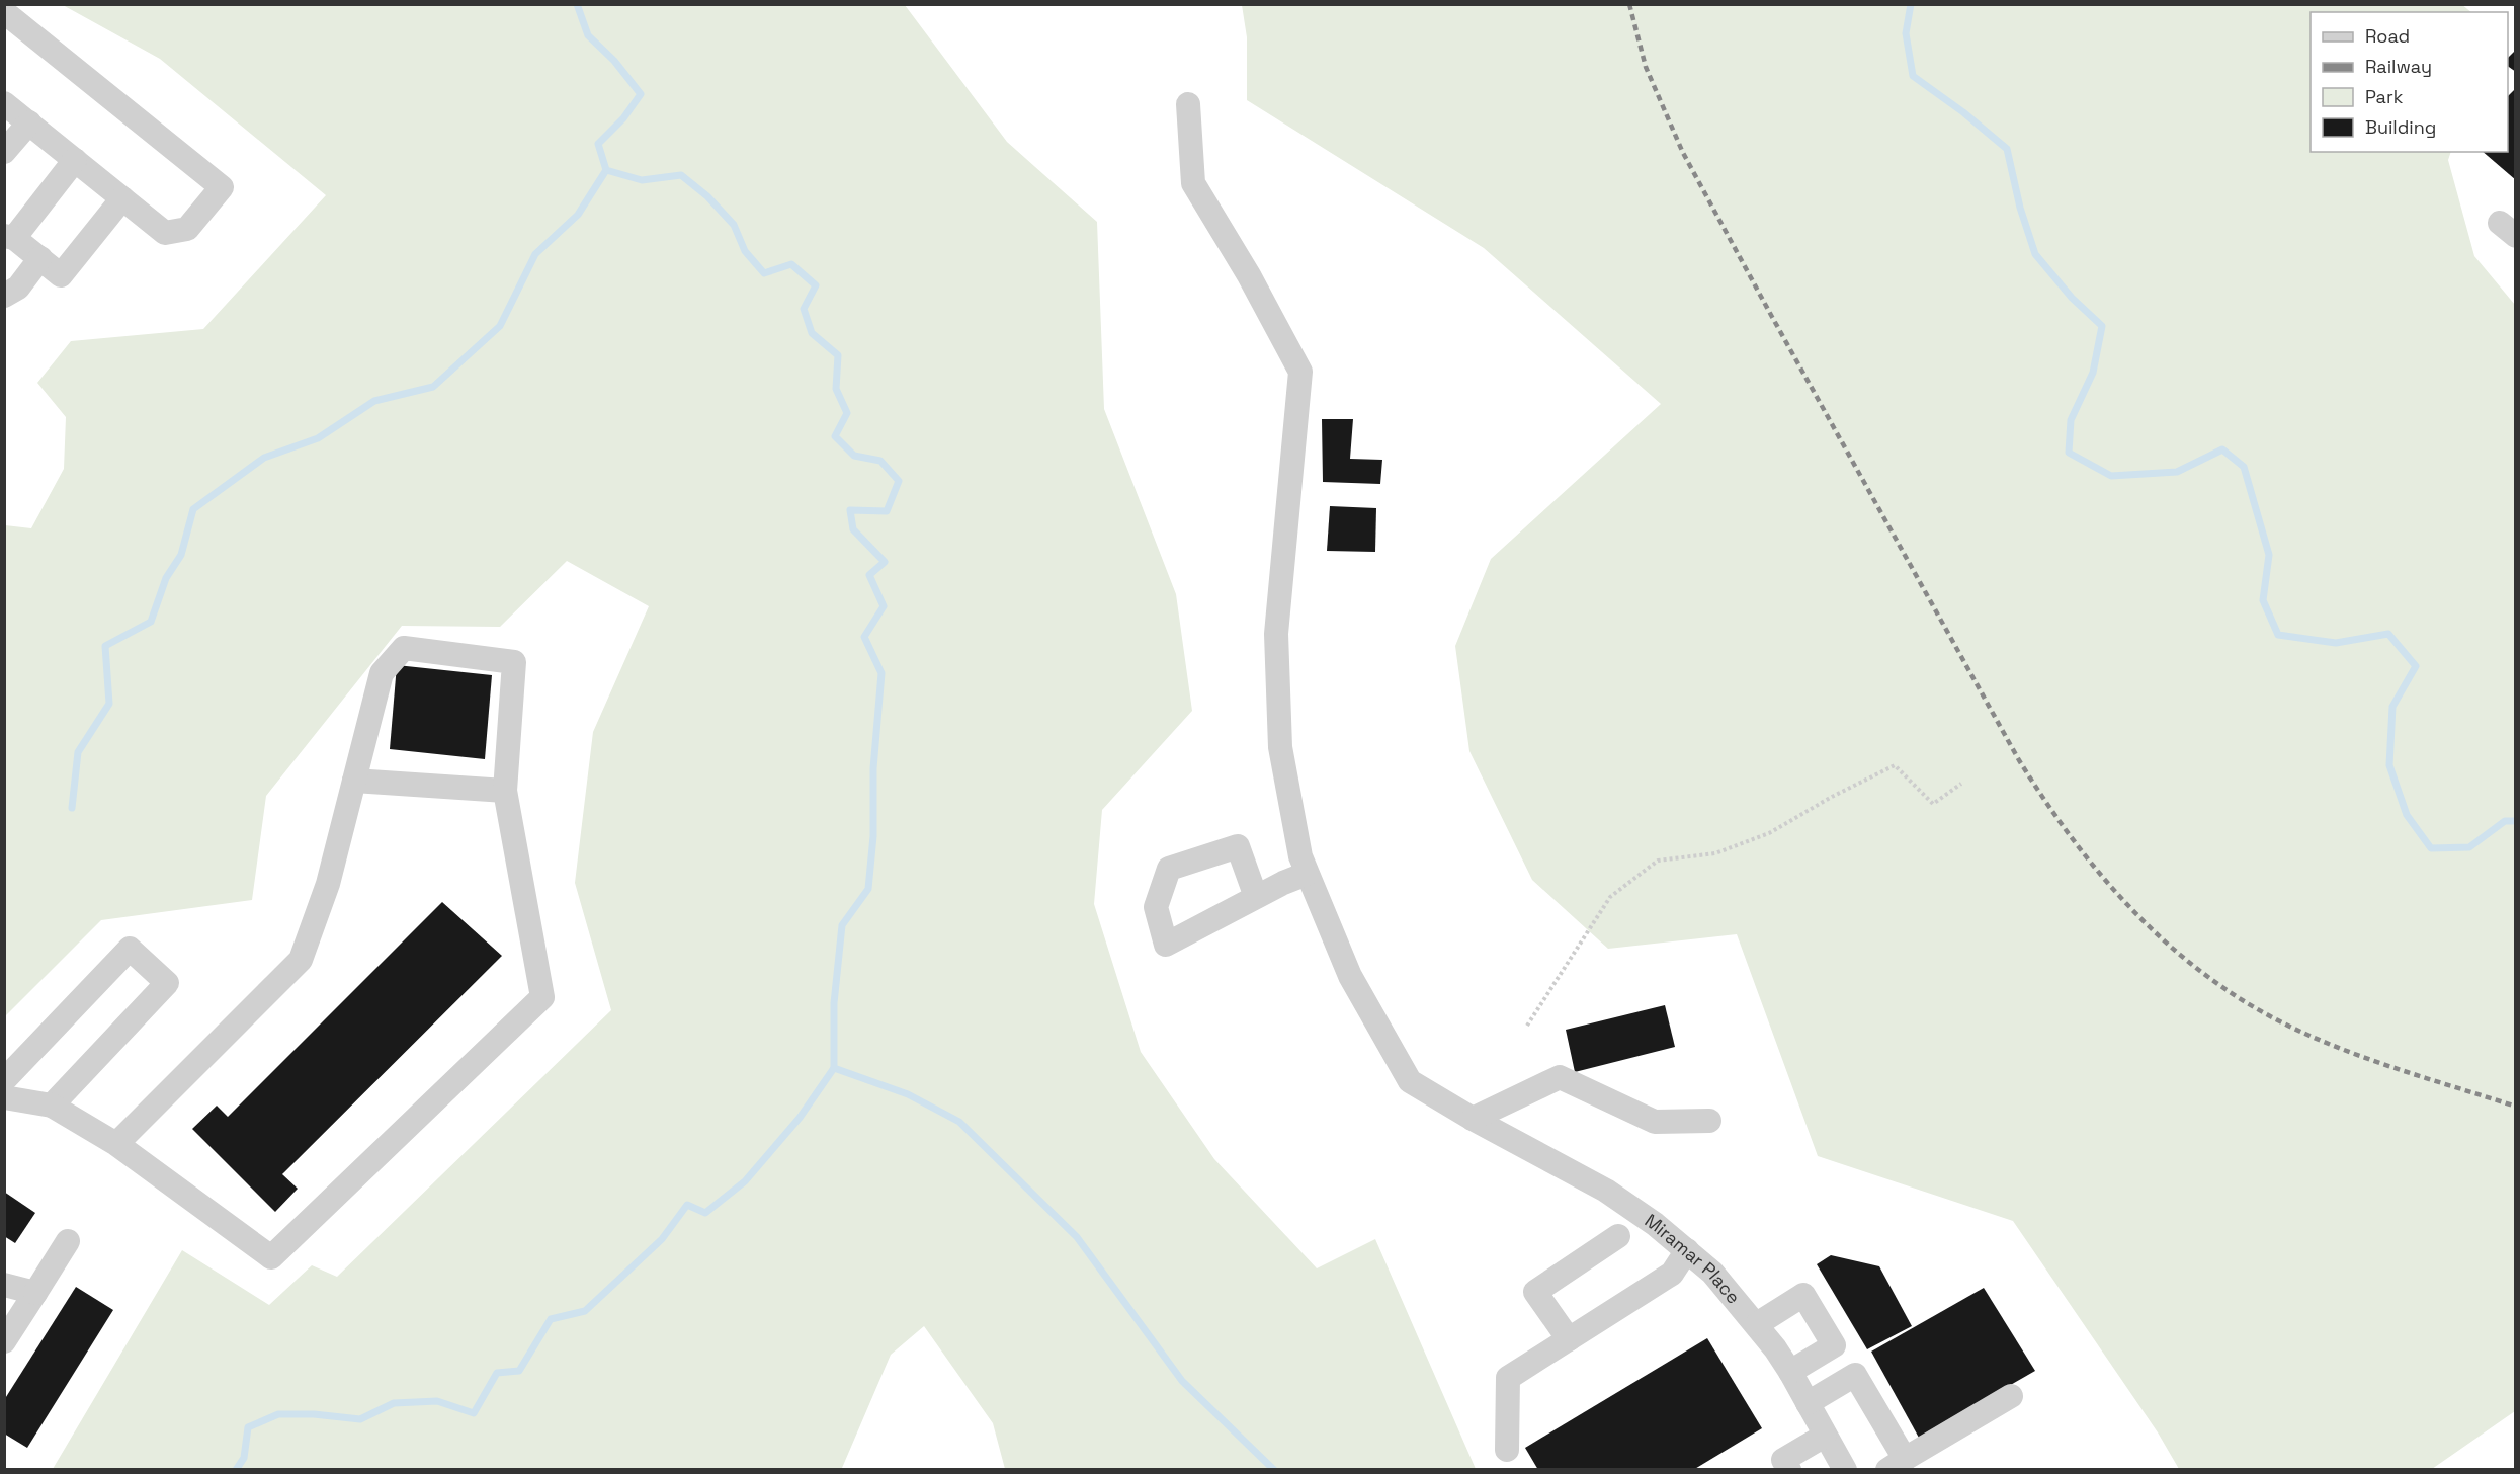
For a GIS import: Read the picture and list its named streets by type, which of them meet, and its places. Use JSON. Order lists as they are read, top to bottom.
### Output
{
  "streets": {
    "street": ["Miramar Place"]
  },
  "legend": [
    "Road",
    "Railway",
    "Park",
    "Building"
  ]
}
